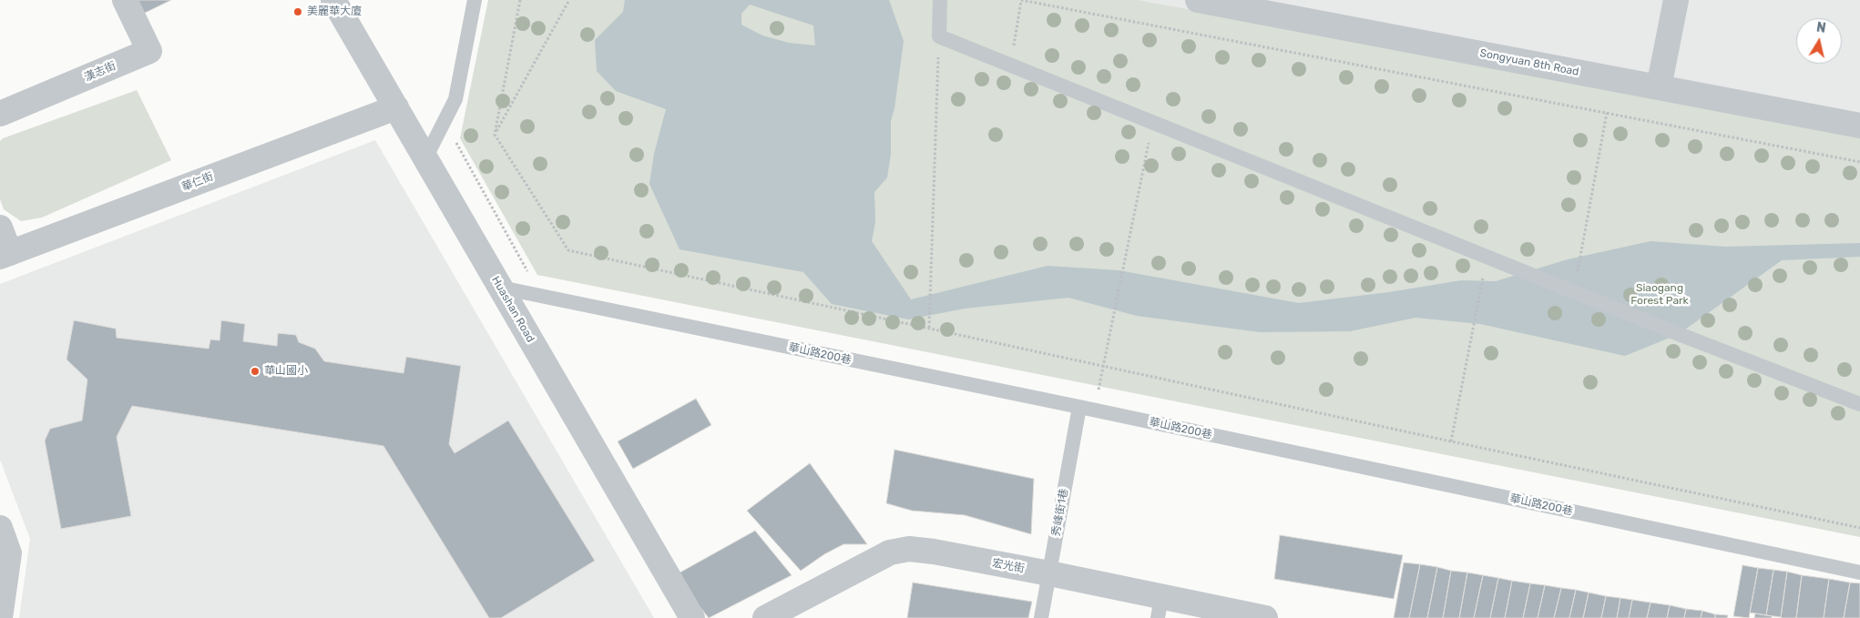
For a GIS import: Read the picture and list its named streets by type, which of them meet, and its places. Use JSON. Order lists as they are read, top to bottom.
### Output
{
  "streets": {
    "street": [
      "Songyuan 8th Road",
      "漢志街",
      "華仁街",
      "Huashan Road",
      "宏光街"
    ],
    "lane": ["華山路200巷", "秀峰街1巷"]
  },
  "crossings": [
    ["華仁街", "Huashan Road"],
    ["Huashan Road", "華山路200巷"],
    ["華山路200巷", "秀峰街1巷"],
    ["秀峰街1巷", "宏光街"]
  ],
  "parks": ["Siaogang Forest Park"],
  "places": ["美麗華大廈", "華山國小"],
  "north": "top"
}
